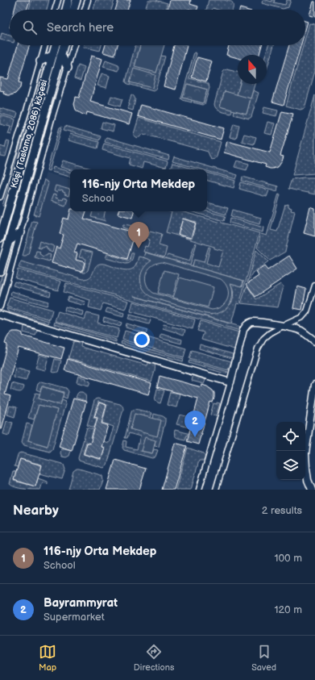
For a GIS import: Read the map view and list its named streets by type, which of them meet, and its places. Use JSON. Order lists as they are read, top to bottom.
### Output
{
  "streets": {
    "main road": ["Köşi (Taslama, 2086) köçesi"]
  },
  "north": "top",
  "page": {
    "search": "Search here",
    "popup": ["116-njy Orta Mekdep", "School"],
    "pins": ["1", "2"],
    "heading": ["Nearby", "2 results"],
    "list": [
      {
        "mark": "1",
        "name": "116-njy Orta Mekdep",
        "note": "School",
        "value": "100 m"
      },
      {
        "mark": "2",
        "name": "Bayrammyrat",
        "note": "Supermarket",
        "value": "120 m"
      }
    ],
    "nav": ["Map", "Directions", "Saved"]
  }
}
